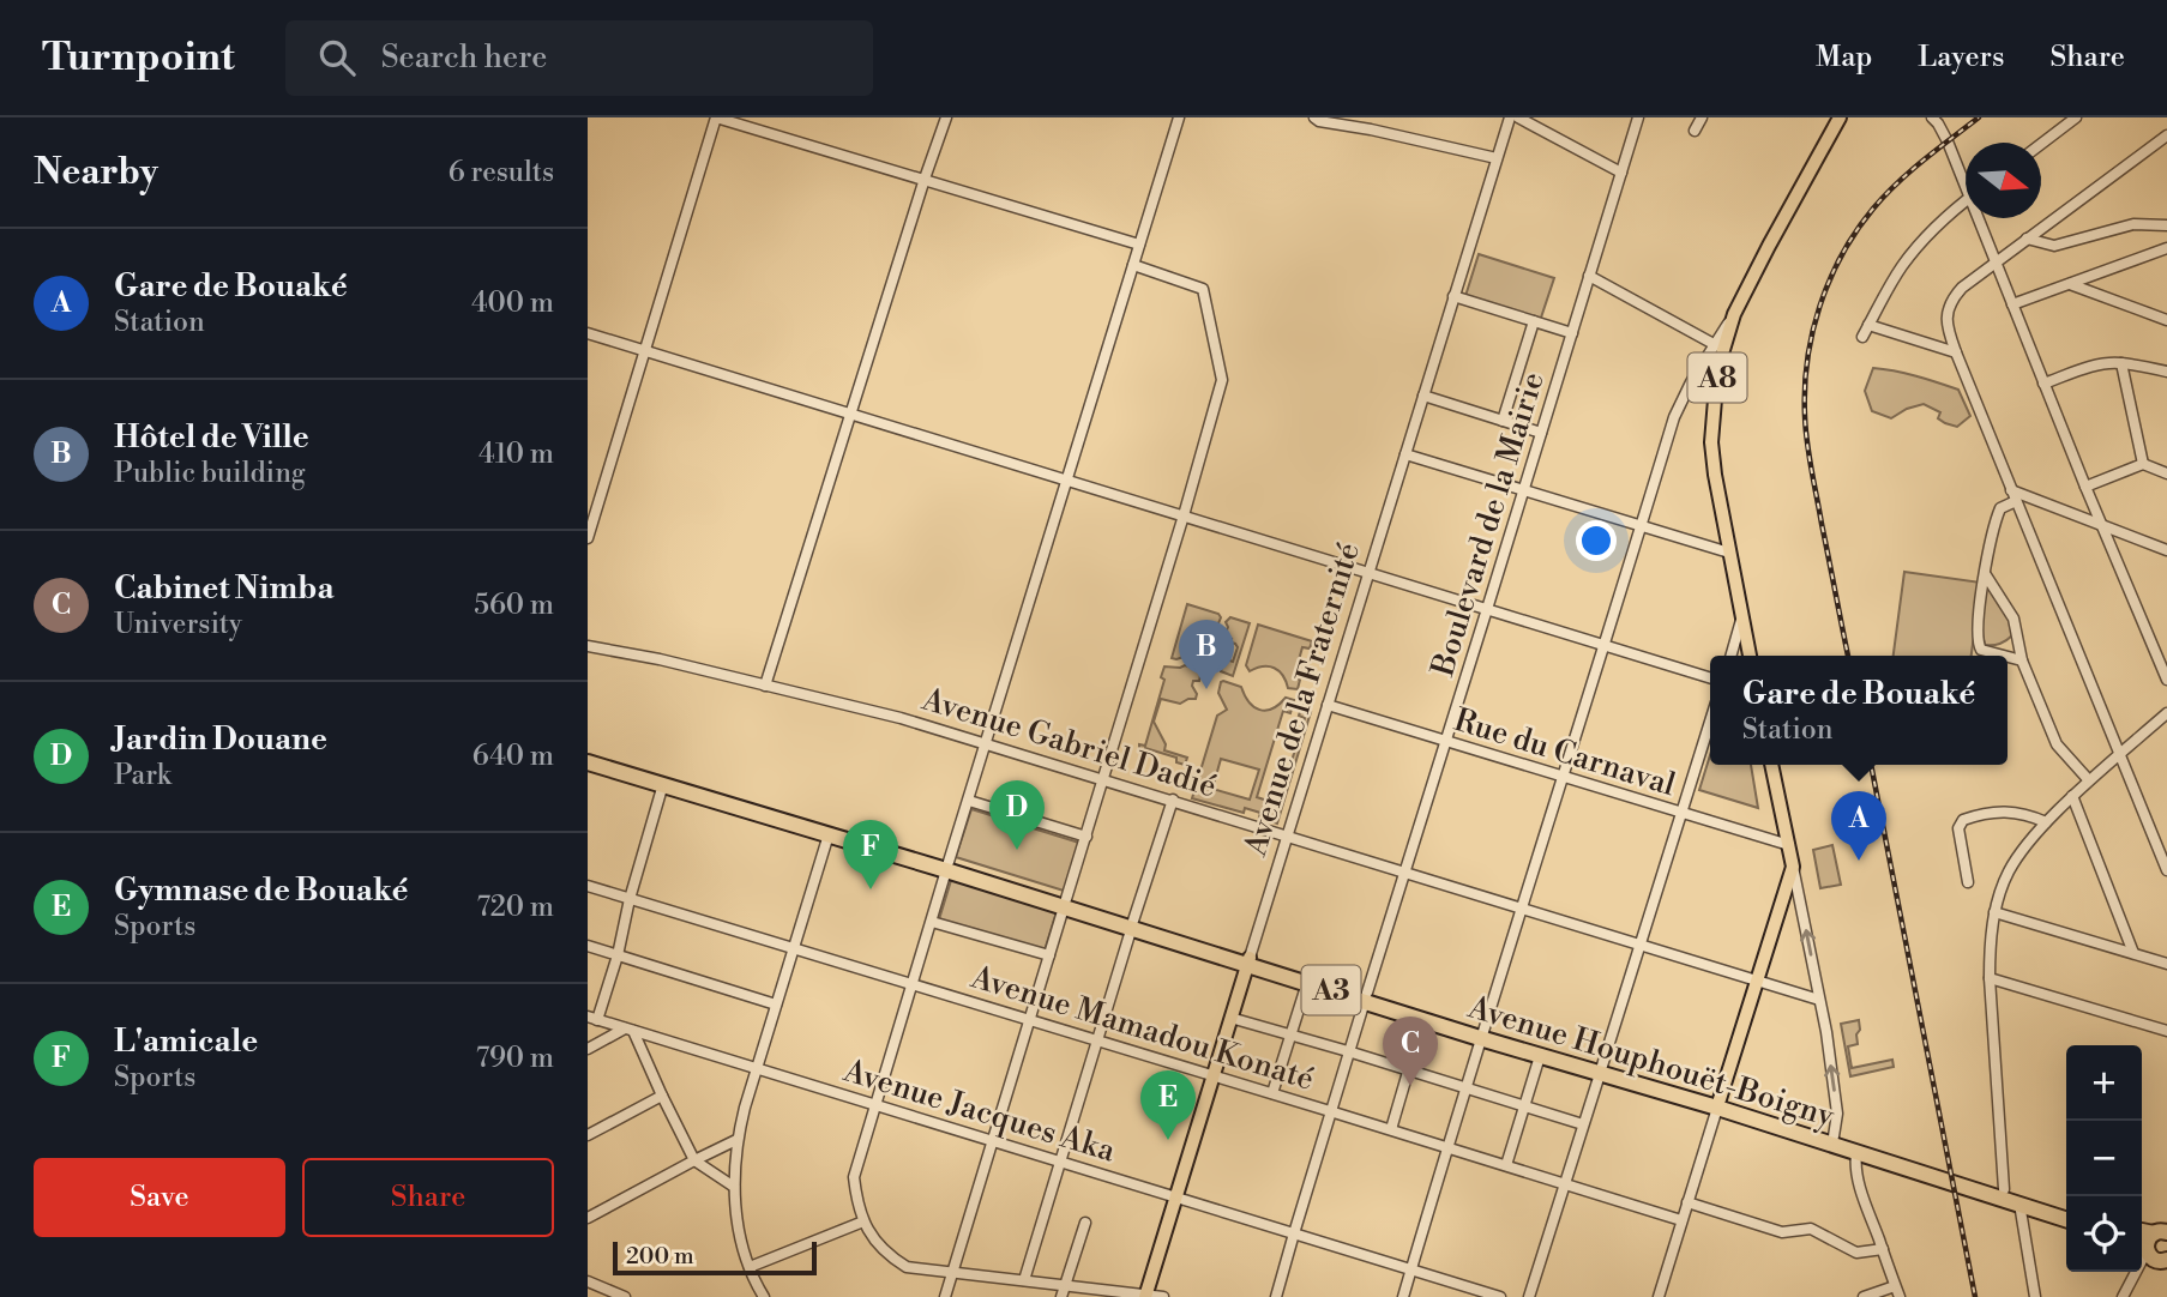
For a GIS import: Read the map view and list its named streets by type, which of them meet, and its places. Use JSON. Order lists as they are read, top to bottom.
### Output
{
  "streets": {
    "highway": ["A3", "Avenue Houphouët-Boigny"],
    "main road": ["A8", "Avenue de la Fraternité"],
    "street": [
      "Boulevard de la Mairie",
      "Avenue Gabriel Dadié",
      "Rue du Carnaval",
      "Avenue Mamadou Konaté",
      "Avenue Jacques Aka"
    ]
  },
  "crossings": [
    ["Boulevard de la Mairie", "Avenue Gabriel Dadié"],
    ["Boulevard de la Mairie", "Rue du Carnaval"],
    ["Boulevard de la Mairie", "Avenue Mamadou Konaté"],
    ["Boulevard de la Mairie", "Avenue Houphouët-Boigny"],
    ["Boulevard de la Mairie", "Avenue Jacques Aka"],
    ["Avenue de la Fraternité", "Avenue Gabriel Dadié"],
    ["Avenue de la Fraternité", "Rue du Carnaval"],
    ["Avenue de la Fraternité", "Avenue Mamadou Konaté"],
    ["Avenue de la Fraternité", "Avenue Houphouët-Boigny"],
    ["Avenue de la Fraternité", "Avenue Jacques Aka"]
  ],
  "scale_bar": "200 m",
  "north": "right",
  "page": {
    "header": "Turnpoint",
    "search": "Search here",
    "nav": ["Map", "Layers", "Share"],
    "heading": ["Nearby", "6 results"],
    "list": [
      {
        "mark": "A",
        "name": "Gare de Bouaké",
        "note": "Station",
        "value": "400 m"
      },
      {
        "mark": "B",
        "name": "Hôtel de Ville",
        "note": "Public building",
        "value": "410 m"
      },
      {
        "mark": "C",
        "name": "Cabinet Nimba",
        "note": "University",
        "value": "560 m"
      },
      {
        "mark": "D",
        "name": "Jardin Douane",
        "note": "Park",
        "value": "640 m"
      },
      {
        "mark": "E",
        "name": "Gymnase de Bouaké",
        "note": "Sports",
        "value": "720 m"
      },
      {
        "mark": "F",
        "name": "L'amicale",
        "note": "Sports",
        "value": "790 m"
      }
    ],
    "pins": [
      "B",
      "D",
      "A",
      "F",
      "C",
      "E"
    ],
    "popup": ["Gare de Bouaké", "Station"],
    "map_buttons": ["+", "−"],
    "buttons": ["Save", "Share"],
    "scale": "200 m"
  }
}
